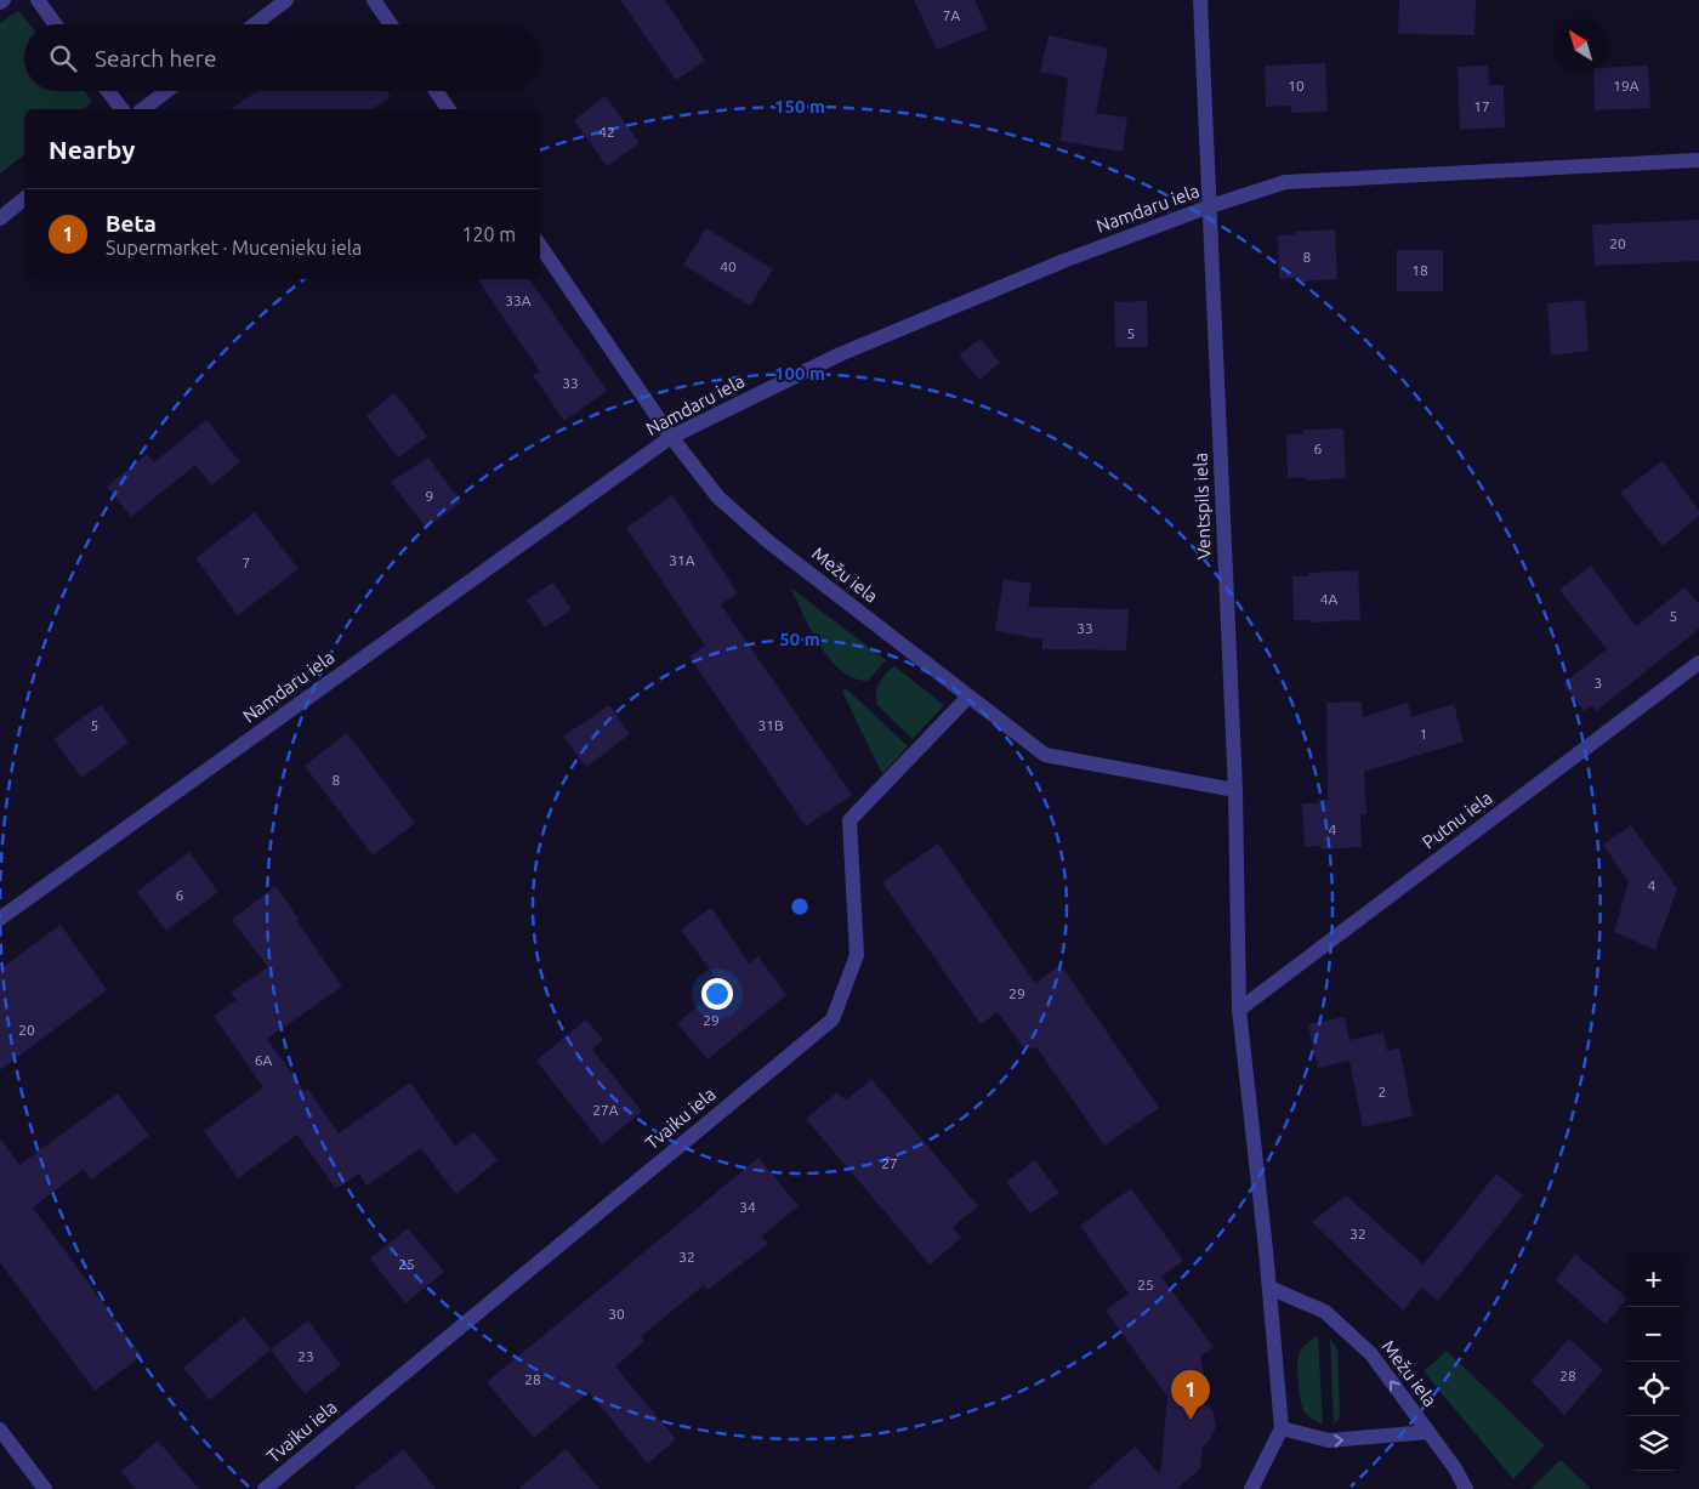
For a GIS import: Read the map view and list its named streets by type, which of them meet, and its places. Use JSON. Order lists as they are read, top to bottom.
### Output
{
  "streets": {
    "street": [
      "Namdaru iela",
      "Ventspils iela",
      "Mežu iela",
      "Putnu iela",
      "Tvaiku iela"
    ]
  },
  "crossings": [
    ["Namdaru iela", "Ventspils iela"],
    ["Namdaru iela", "Mežu iela"],
    ["Ventspils iela", "Mežu iela"],
    ["Ventspils iela", "Putnu iela"],
    ["Mežu iela", "Tvaiku iela"]
  ],
  "house_numbers": [
    "7A",
    "10",
    "19A",
    "17",
    "42",
    "20",
    "8",
    "40",
    "18",
    "33A",
    "5",
    "33",
    "6",
    "9",
    "31A",
    "7",
    "4A",
    "5",
    "33",
    "3",
    "5",
    "31B",
    "1",
    "8",
    "4",
    "4",
    "6",
    "29",
    "29",
    "20",
    "6A",
    "2",
    "27A",
    "27",
    "34",
    "32",
    "32",
    "25",
    "25",
    "30",
    "23",
    "28",
    "28"
  ],
  "north": "top left",
  "page": {
    "search": "Search here",
    "heading": "Nearby",
    "list": [
      {
        "mark": "1",
        "name": "Beta",
        "note": "Supermarket · Mucenieku iela",
        "value": "120 m"
      }
    ],
    "map_buttons": ["+", "−"],
    "pins": "1"
  },
  "rings": ["150 m", "100 m", "50 m"]
}
